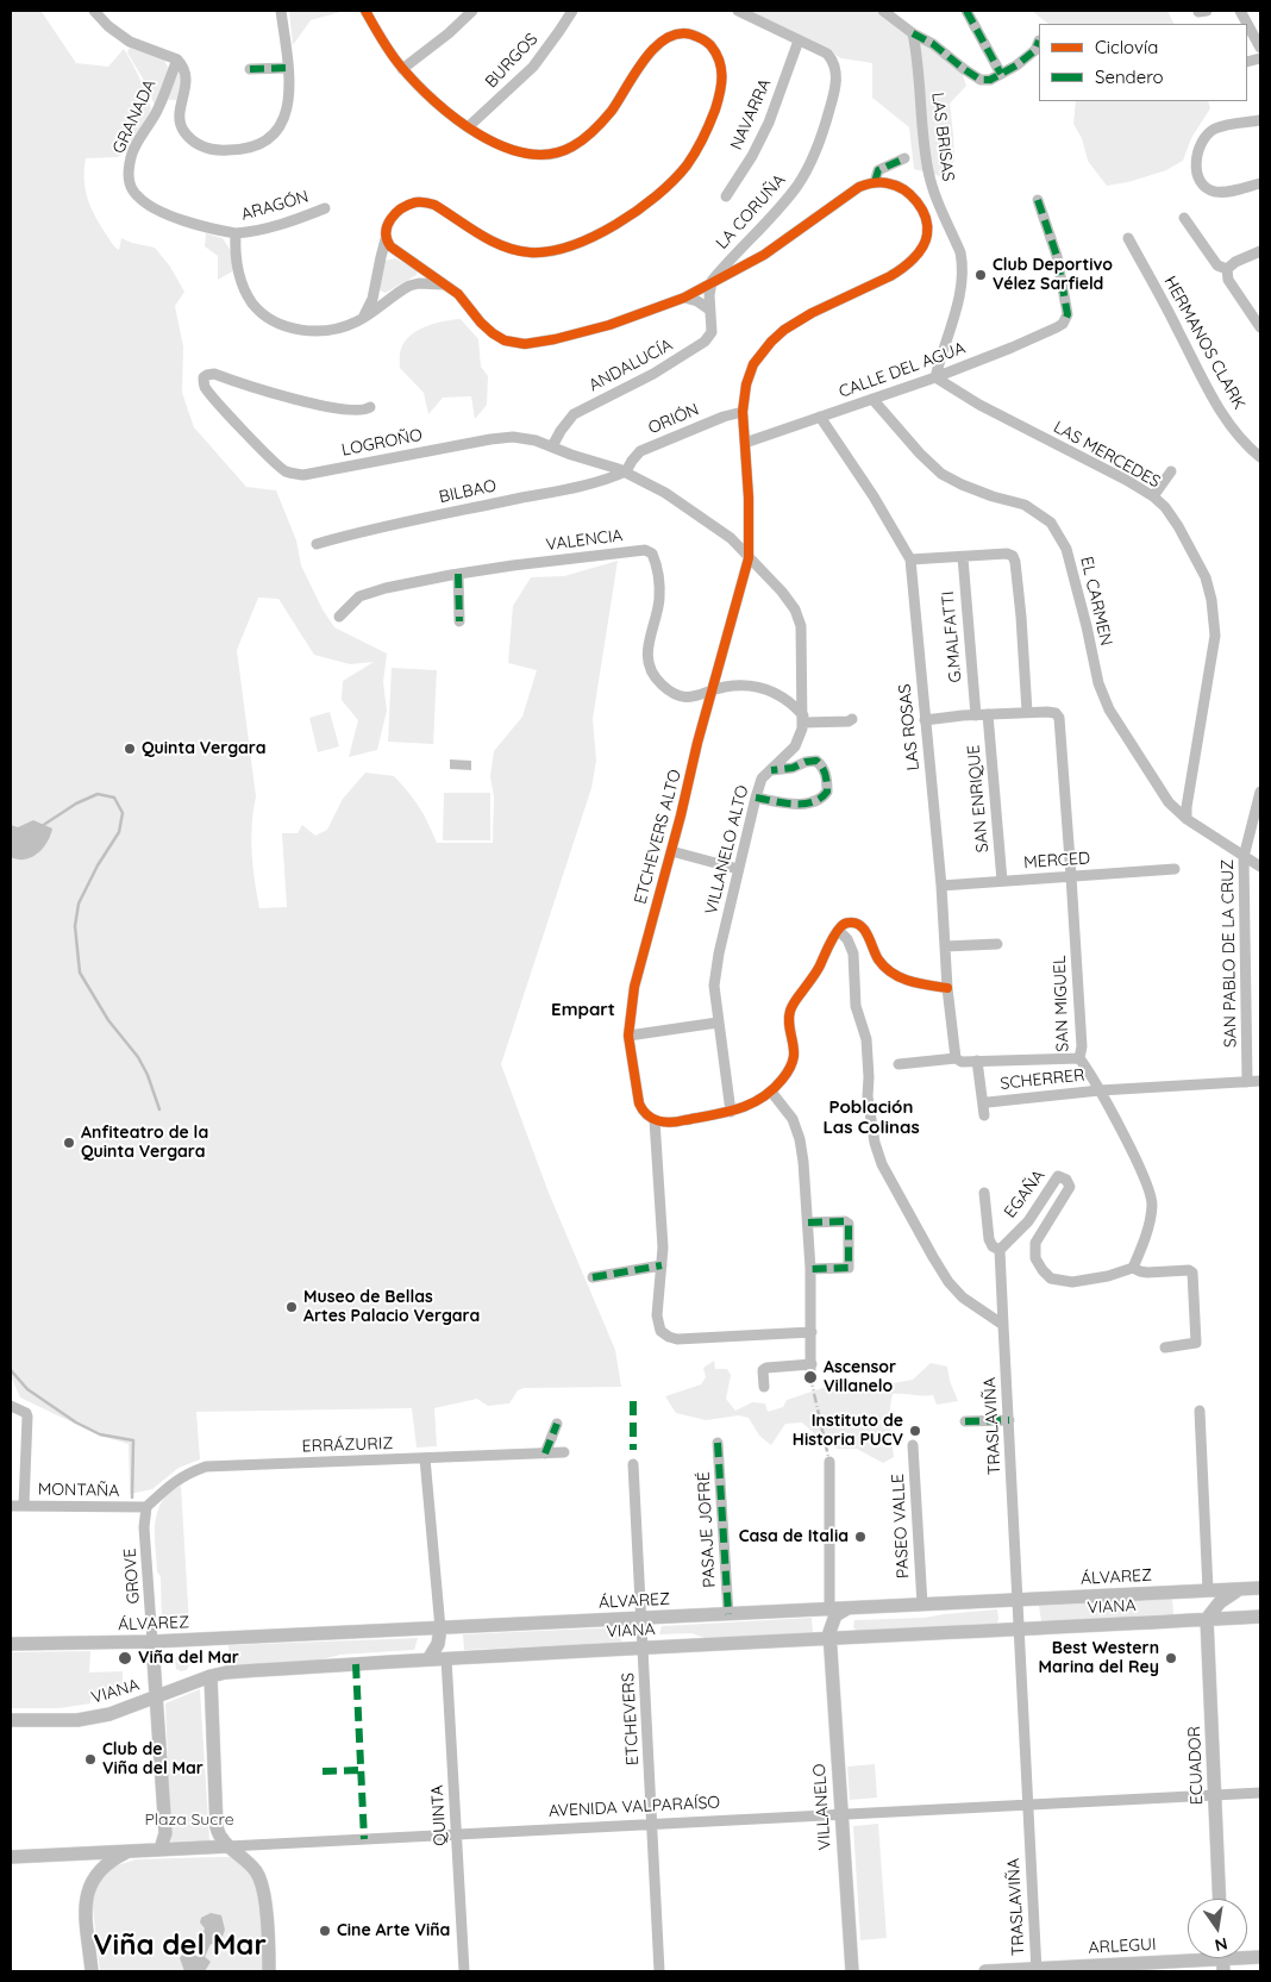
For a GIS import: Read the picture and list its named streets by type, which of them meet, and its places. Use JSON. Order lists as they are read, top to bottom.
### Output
{
  "streets": {
    "main road": [
      "ÁLVAREZ",
      "VIANA",
      "ECUADOR",
      "AVENIDA VALPARAÍSO",
      "VILLANELO",
      "ARLEGUI"
    ],
    "street": [
      "BURGOS",
      "NAVARRA",
      "GRANADA",
      "LAS BRISAS",
      "ARAGÓN",
      "LA CORUÑA",
      "HERMANOS CLARK",
      "ANDALUCÍA",
      "CALLE DEL AGUA",
      "ORIÓN",
      "LOGROÑO",
      "LAS MERCEDES",
      "BILBAO",
      "VALENCIA",
      "EL CARMEN",
      "G.MALFATTI",
      "LAS ROSAS",
      "SAN ENRIQUE",
      "ETCHEVERS ALTO",
      "VILLANELO ALTO",
      "MERCED",
      "SAN PABLO DE LA CRUZ",
      "SAN MIGUEL",
      "SCHERRER",
      "EGAÑA",
      "TRASLAVIÑA",
      "ERRÁZURIZ",
      "MONTAÑA",
      "PASEO VALLE",
      "PASAJE JOFRÉ",
      "GROVE",
      "ETCHEVERS",
      "QUINTA"
    ]
  },
  "crossings": [
    ["NAVARRA", "LA CORUÑA"],
    ["GRANADA", "ARAGÓN"],
    ["LAS BRISAS", "CALLE DEL AGUA"],
    ["LAS BRISAS", "LAS MERCEDES"],
    ["LA CORUÑA", "ANDALUCÍA"],
    ["ANDALUCÍA", "LOGROÑO"],
    ["CALLE DEL AGUA", "LAS MERCEDES"],
    ["CALLE DEL AGUA", "EL CARMEN"],
    ["CALLE DEL AGUA", "LAS ROSAS"],
    ["CALLE DEL AGUA", "ETCHEVERS ALTO"],
    ["ORIÓN", "LOGROÑO"],
    ["ORIÓN", "BILBAO"],
    ["ORIÓN", "ETCHEVERS ALTO"],
    ["LOGROÑO", "BILBAO"],
    ["LOGROÑO", "ETCHEVERS ALTO"],
    ["LOGROÑO", "VILLANELO ALTO"],
    ["LAS MERCEDES", "EL CARMEN"],
    ["VALENCIA", "ETCHEVERS ALTO"],
    ["VALENCIA", "VILLANELO ALTO"],
    ["EL CARMEN", "SAN PABLO DE LA CRUZ"],
    ["LAS ROSAS", "MERCED"],
    ["SAN ENRIQUE", "MERCED"],
    ["ETCHEVERS ALTO", "VILLANELO ALTO"],
    ["MERCED", "SAN MIGUEL"],
    ["SAN PABLO DE LA CRUZ", "SCHERRER"],
    ["SAN MIGUEL", "SCHERRER"],
    ["SAN MIGUEL", "EGAÑA"],
    ["TRASLAVIÑA", "ÁLVAREZ"],
    ["TRASLAVIÑA", "VIANA"],
    ["TRASLAVIÑA", "AVENIDA VALPARAÍSO"],
    ["TRASLAVIÑA", "ARLEGUI"],
    ["ERRÁZURIZ", "MONTAÑA"],
    ["ERRÁZURIZ", "GROVE"],
    ["MONTAÑA", "GROVE"],
    ["PASEO VALLE", "ÁLVAREZ"],
    ["PASAJE JOFRÉ", "ÁLVAREZ"],
    ["GROVE", "ÁLVAREZ"],
    ["ÁLVAREZ", "ETCHEVERS"],
    ["VIANA", "ETCHEVERS"],
    ["VIANA", "ECUADOR"],
    ["VIANA", "VILLANELO"],
    ["VIANA", "QUINTA"],
    ["ETCHEVERS", "AVENIDA VALPARAÍSO"],
    ["ECUADOR", "AVENIDA VALPARAÍSO"],
    ["AVENIDA VALPARAÍSO", "VILLANELO"],
    ["AVENIDA VALPARAÍSO", "QUINTA"]
  ],
  "districts": ["Empart", "Población Las Colinas", "Viña del Mar"],
  "parks": ["Plaza Sucre"],
  "places": [
    "Club Deportivo Vélez Sarfield",
    "Quinta Vergara",
    "Anfiteatro de la Quinta Vergara",
    "Museo de Bellas Artes Palacio Vergara",
    "Ascensor Villanelo",
    "Instituto de Historia PUCV",
    "Casa de Italia",
    "Viña del Mar",
    "Best Western Marina del Rey",
    "Club de Viña del Mar",
    "Cine Arte Viña"
  ],
  "legend": ["Ciclovía", "Sendero"],
  "north": "bottom"
}
